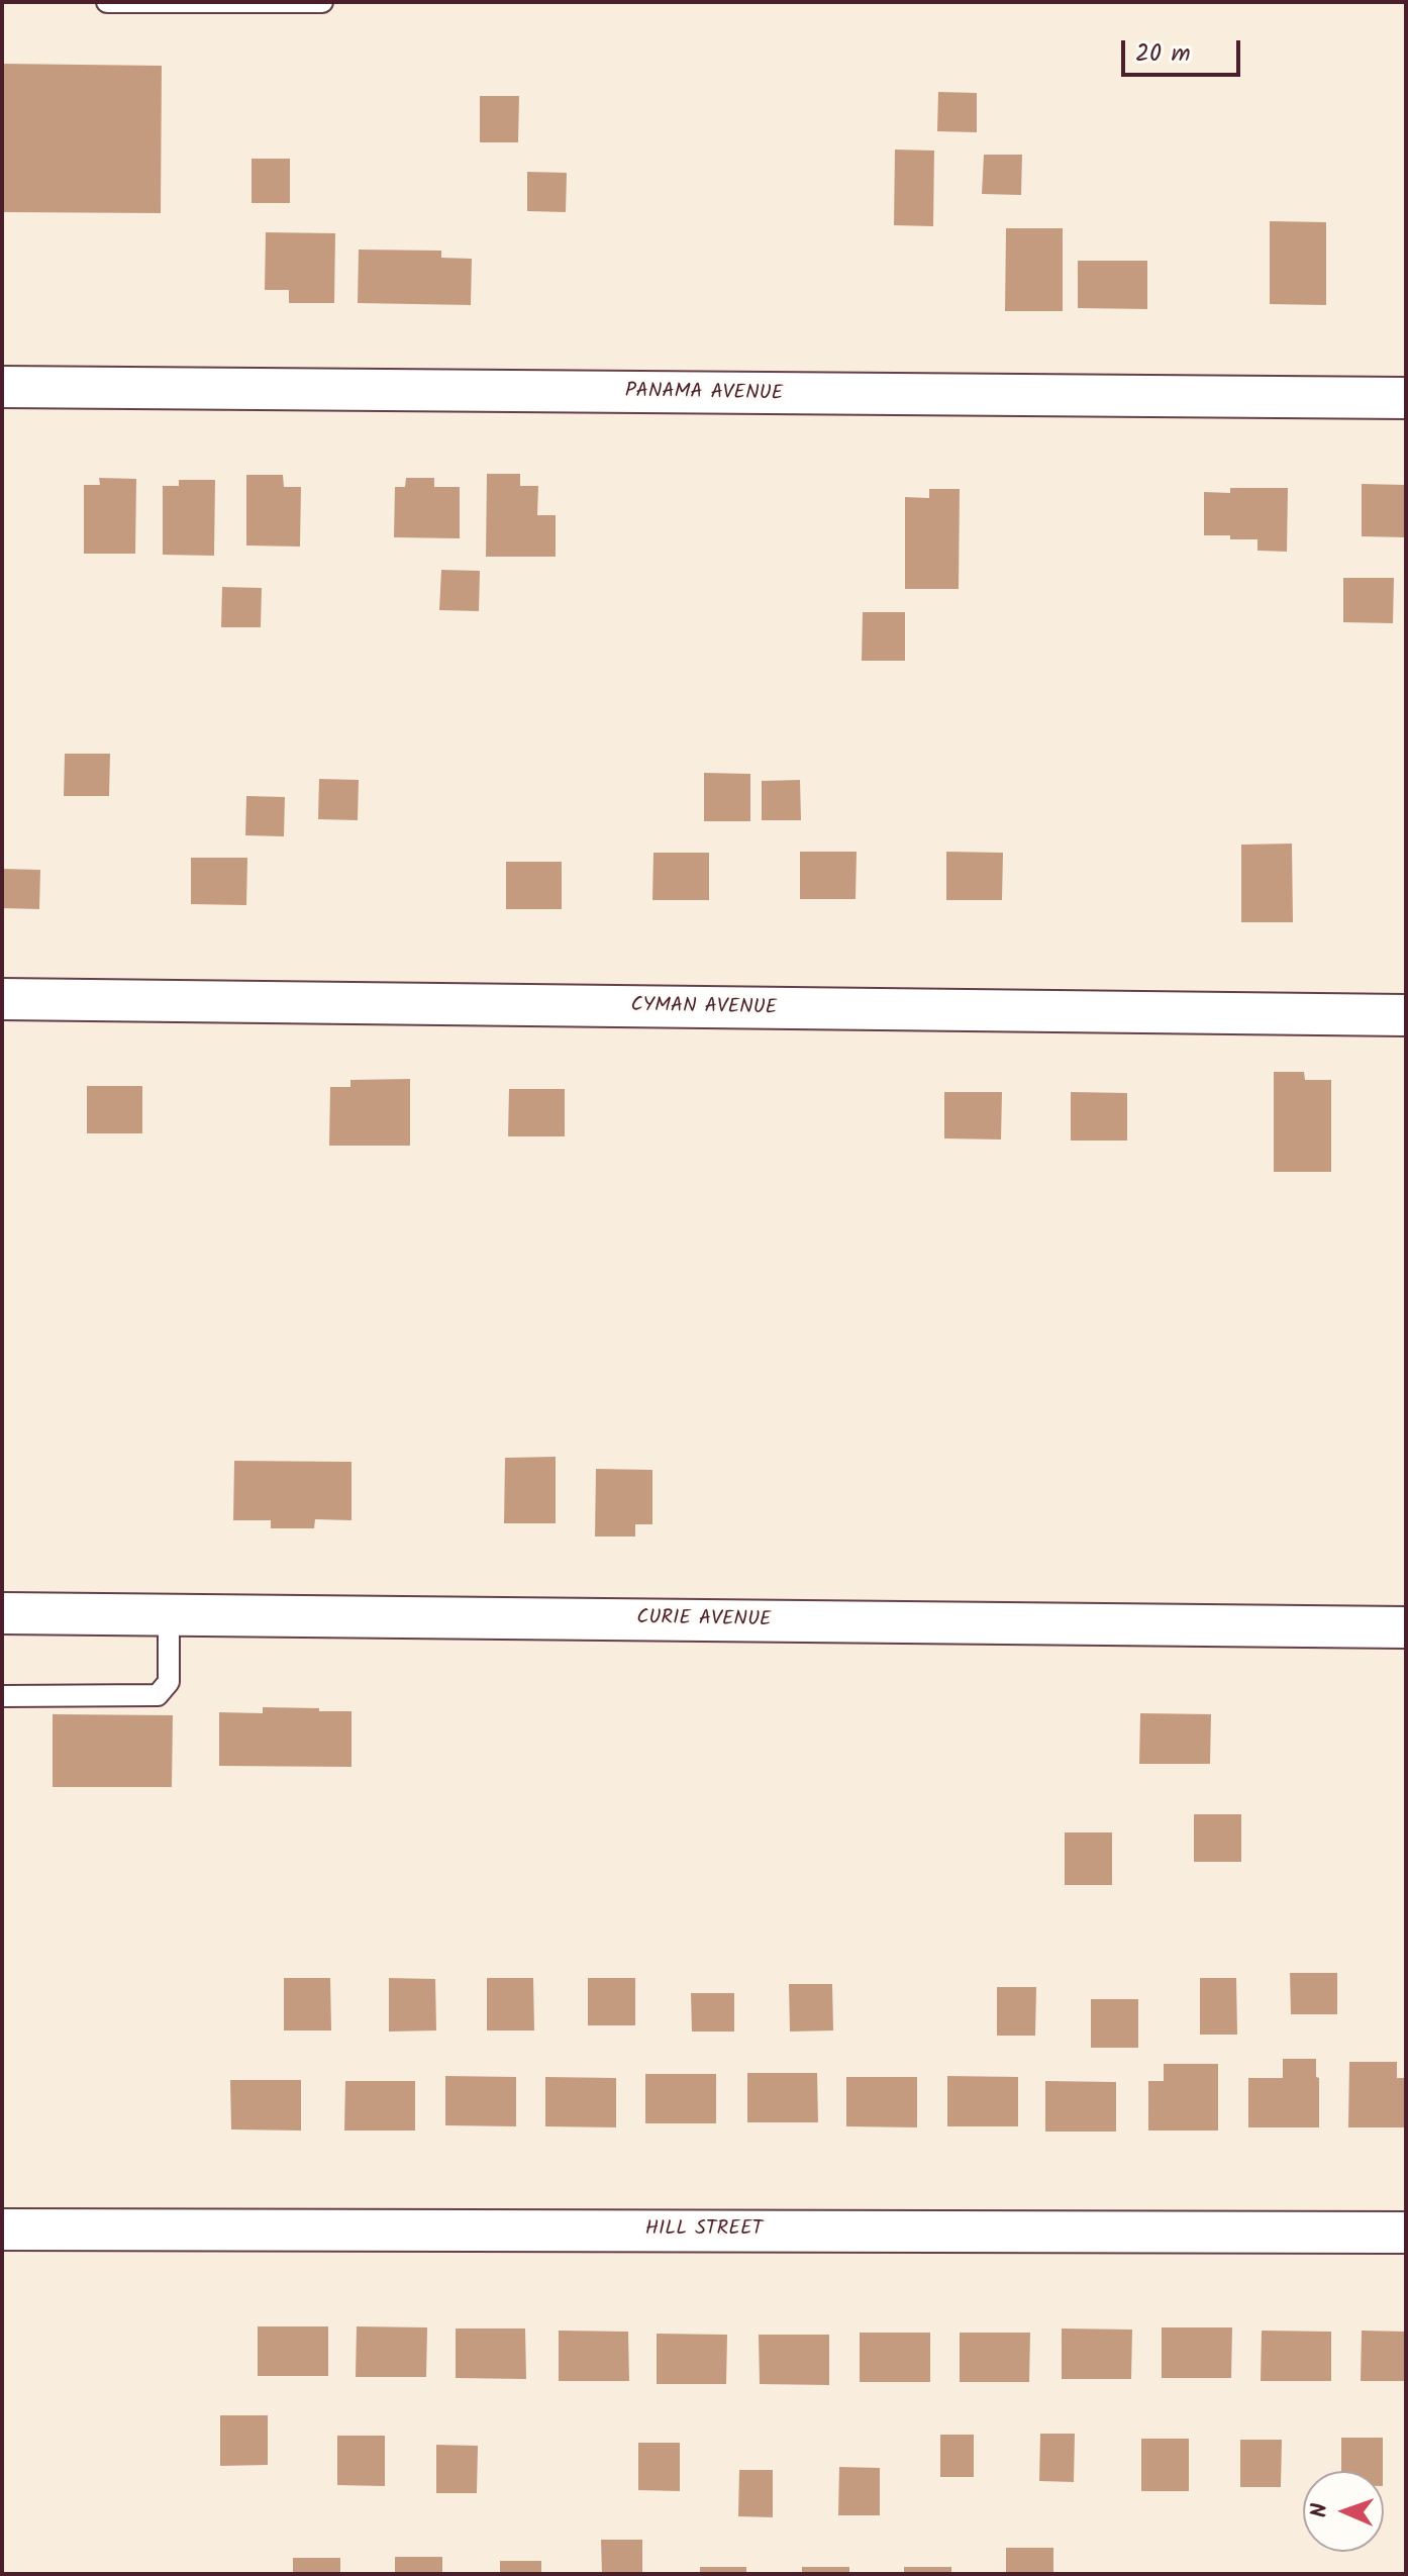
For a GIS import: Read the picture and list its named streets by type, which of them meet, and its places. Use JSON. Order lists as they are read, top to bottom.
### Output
{
  "streets": {
    "street": [
      "PANAMA AVENUE",
      "CYMAN AVENUE",
      "CURIE AVENUE",
      "HILL STREET"
    ]
  },
  "scale_bar": "20 m",
  "north": "left"
}
